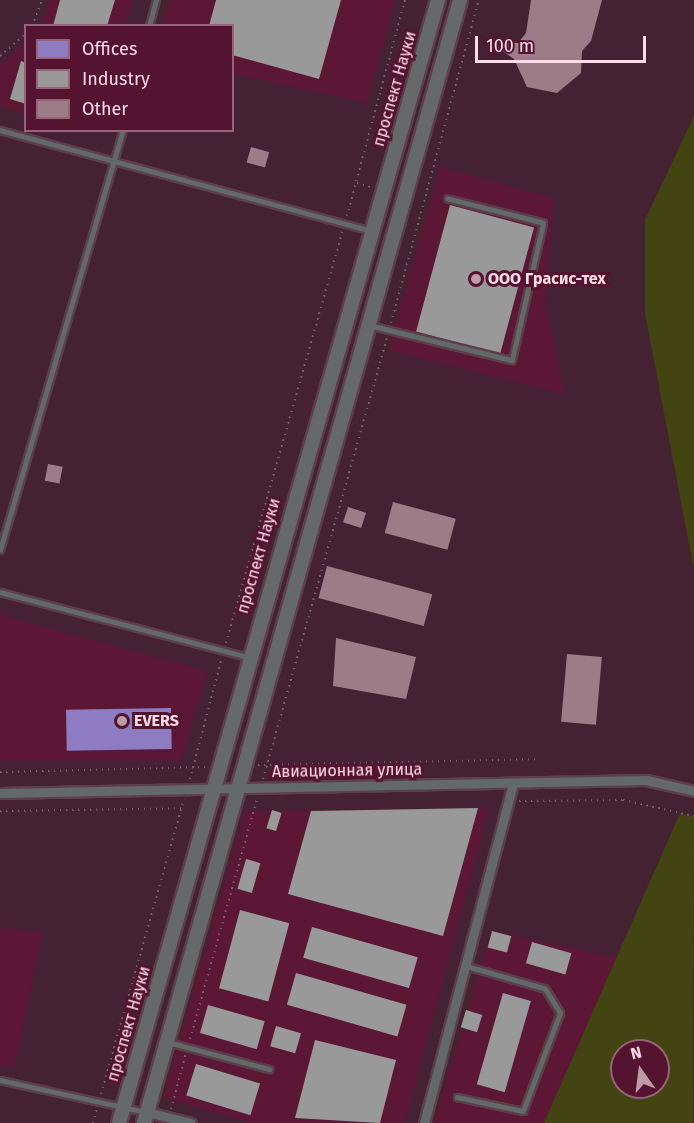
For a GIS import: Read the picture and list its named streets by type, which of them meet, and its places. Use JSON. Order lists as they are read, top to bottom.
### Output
{
  "streets": {
    "street": ["проспект Науки", "Авиационная улица"]
  },
  "crossings": [
    ["проспект Науки", "Авиационная улица"]
  ],
  "places": ["ООО Грасис-тех", "EVERS"],
  "legend": ["Offices", "Industry", "Other"],
  "scale_bar": "100 m",
  "north": "top"
}
